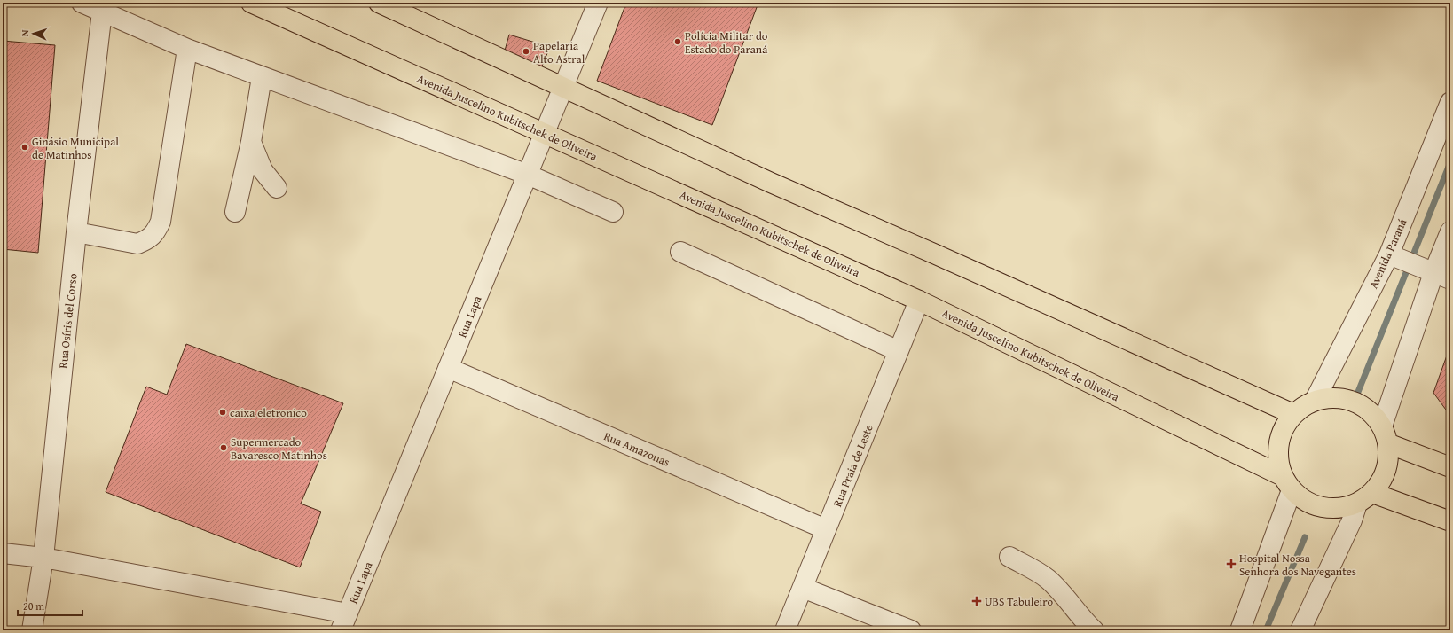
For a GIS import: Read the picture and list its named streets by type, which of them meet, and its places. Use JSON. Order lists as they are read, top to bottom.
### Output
{
  "streets": {
    "main road": ["Avenida Juscelino Kubitschek de Oliveira"],
    "street": [
      "Avenida Paraná",
      "Rua Lapa",
      "Rua Osíris del Corso",
      "Rua Amazonas",
      "Rua Praia de Leste"
    ]
  },
  "crossings": [
    ["Avenida Juscelino Kubitschek de Oliveira", "Avenida Paraná"],
    ["Avenida Juscelino Kubitschek de Oliveira", "Rua Lapa"],
    ["Avenida Juscelino Kubitschek de Oliveira", "Rua Praia de Leste"],
    ["Rua Lapa", "Rua Amazonas"],
    ["Rua Amazonas", "Rua Praia de Leste"]
  ],
  "places": {
    "other": [
      "Polícia Militar do Estado do Paraná",
      "Papelaria Alto Astral",
      "Ginásio Municipal de Matinhos",
      "caixa eletronico",
      "Supermercado Bavaresco Matinhos"
    ],
    "health": ["Hospital Nossa Senhora dos Navegantes", "UBS Tabuleiro"]
  },
  "scale_bar": "20 m",
  "north": "left"
}
